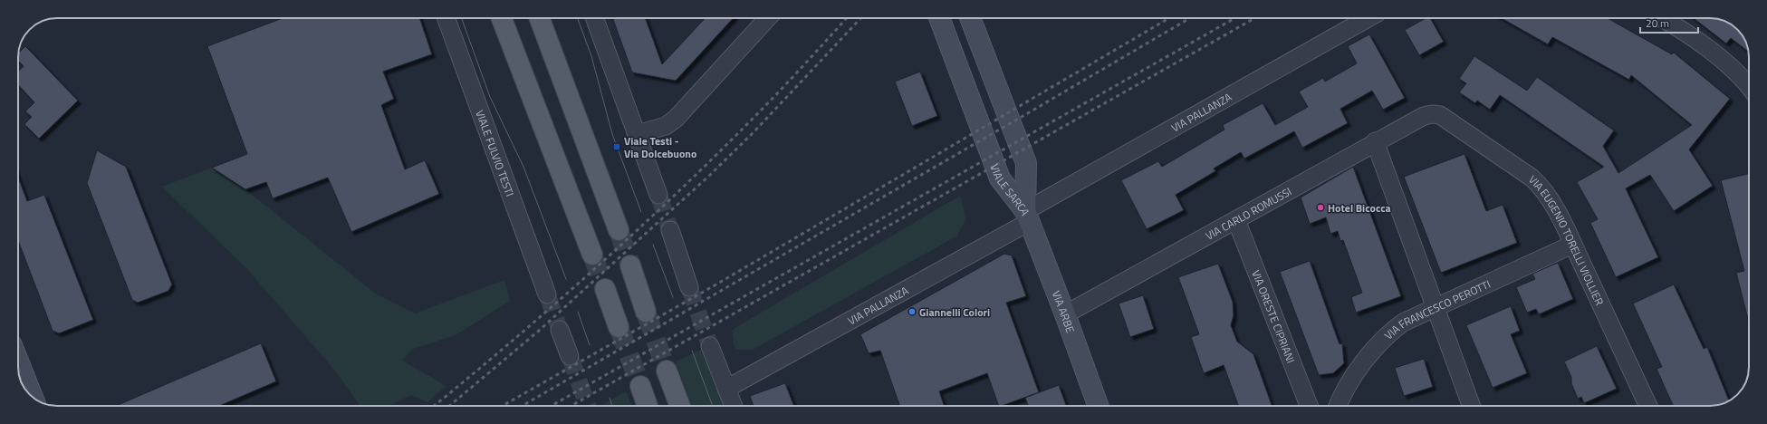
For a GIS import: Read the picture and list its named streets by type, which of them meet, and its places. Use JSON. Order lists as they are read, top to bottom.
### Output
{
  "streets": {
    "street": [
      "VIA PALLANZA",
      "VIALE FULVIO TESTI",
      "VIALE SARCA",
      "VIA CARLO ROMUSSI",
      "VIA EUGENIO TORELLI VIOLLIER",
      "VIA FRANCESCO PEROTTI",
      "VIA ARBE",
      "VIA ORESTE CIPRIANI"
    ]
  },
  "crossings": [
    ["VIA PALLANZA", "VIALE SARCA"],
    ["VIA PALLANZA", "VIA ARBE"],
    ["VIALE SARCA", "VIA ARBE"],
    ["VIA CARLO ROMUSSI", "VIA EUGENIO TORELLI VIOLLIER"],
    ["VIA CARLO ROMUSSI", "VIA ARBE"],
    ["VIA CARLO ROMUSSI", "VIA ORESTE CIPRIANI"],
    ["VIA EUGENIO TORELLI VIOLLIER", "VIA FRANCESCO PEROTTI"]
  ],
  "places": {
    "transit": ["Viale Testi - Via Dolcebuono"],
    "other": ["Hotel Bicocca", "Giannelli Colori"]
  },
  "scale_bar": "20 m"
}
